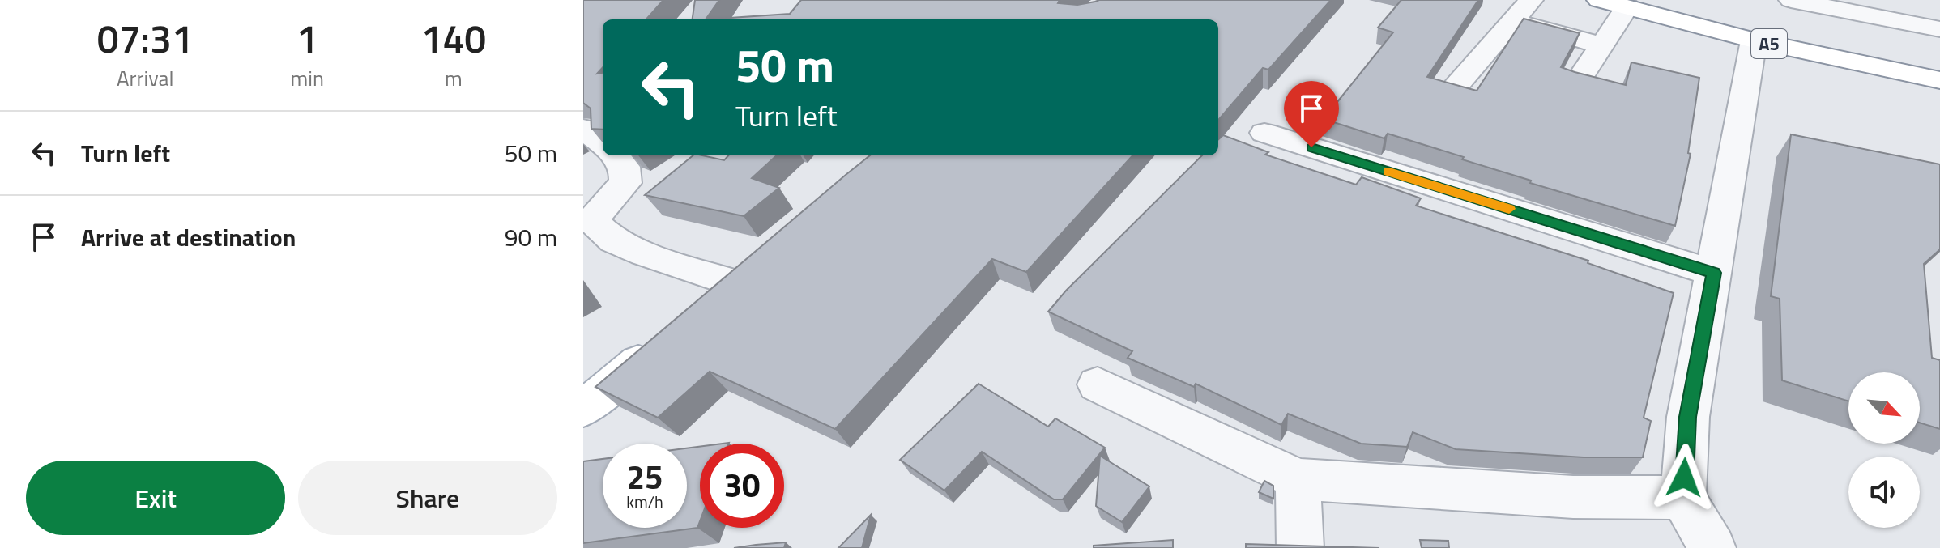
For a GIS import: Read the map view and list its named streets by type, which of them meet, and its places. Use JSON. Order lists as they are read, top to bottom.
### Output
{
  "streets": {
    "main road": ["A5"]
  },
  "north": "bottom right",
  "page": {
    "eta": [
      "07:31",
      "Arrival",
      "1",
      "min",
      "140",
      "m"
    ],
    "turn": ["50 m", "Turn left"],
    "list": [
      {
        "name": "Turn left",
        "value": "50 m"
      },
      {
        "name": "Arrive at destination",
        "value": "90 m"
      }
    ],
    "speed": "25 km/h",
    "limit": "30",
    "buttons": ["Exit", "Share"]
  }
}
